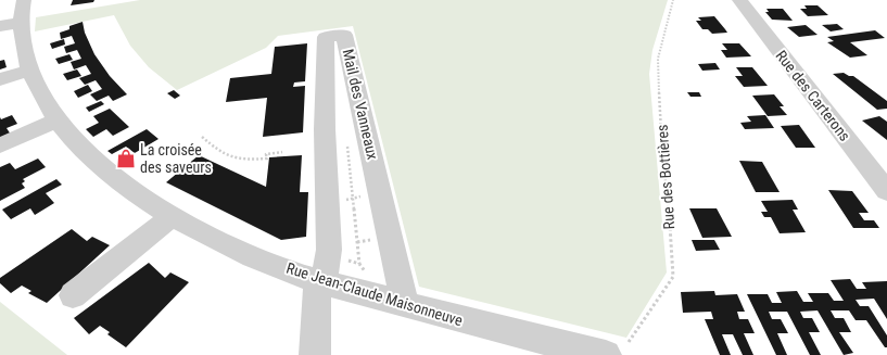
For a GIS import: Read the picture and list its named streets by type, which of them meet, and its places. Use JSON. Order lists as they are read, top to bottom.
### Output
{
  "streets": {
    "street": ["Rue des Carterons", "Mail des Vanneaux", "Rue Jean-Claude Maisonneuve"],
    "path": ["Rue des Bottières"]
  },
  "crossings": [
    ["Mail des Vanneaux", "Rue Jean-Claude Maisonneuve"],
    ["Rue des Bottières", "Rue Jean-Claude Maisonneuve"]
  ],
  "places": {
    "shop": ["La croisée des saveurs"]
  }
}
